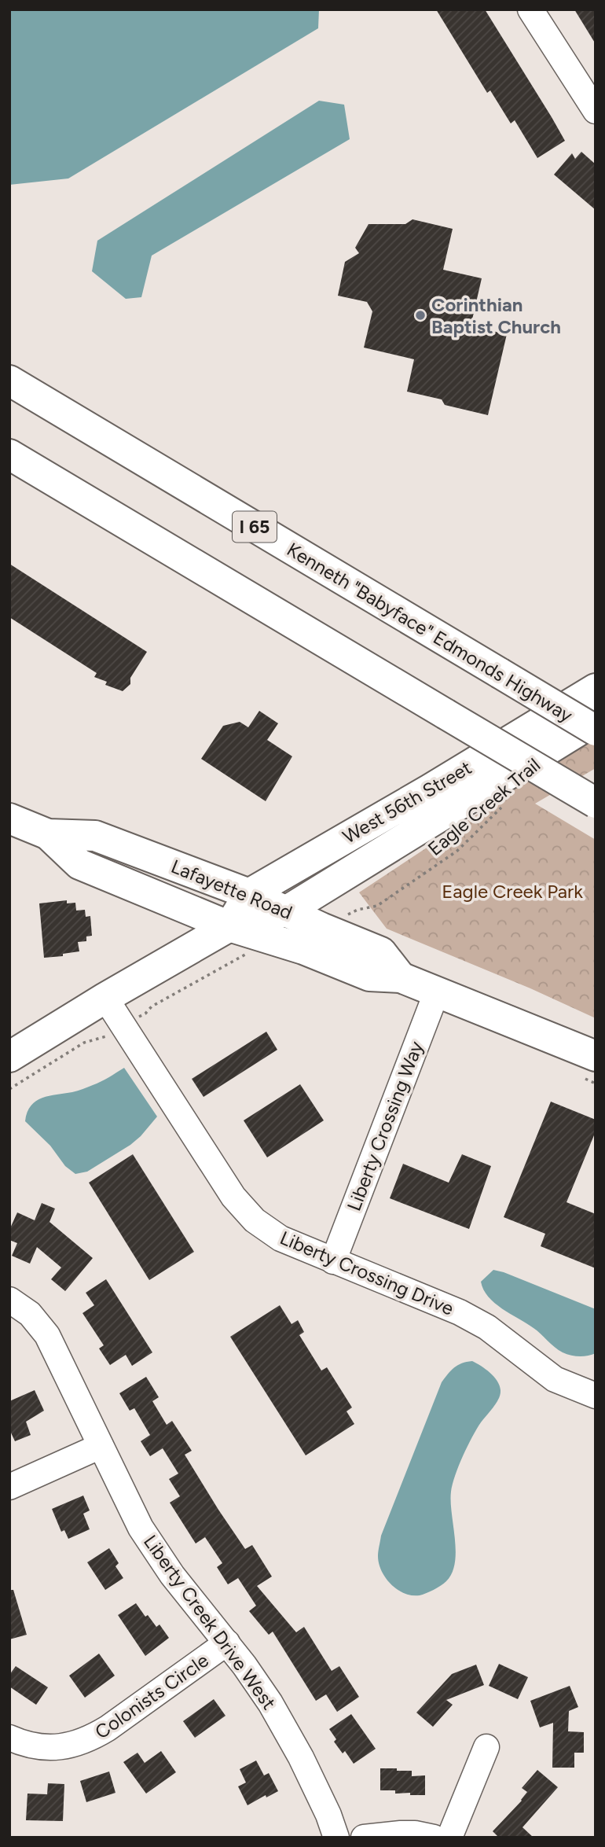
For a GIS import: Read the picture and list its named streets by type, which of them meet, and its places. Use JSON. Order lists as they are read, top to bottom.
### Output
{
  "streets": {
    "main road": [
      "I 65",
      "Kenneth \"Babyface\" Edmonds Highway",
      "West 56th Street",
      "Lafayette Road"
    ],
    "street": [
      "Liberty Crossing Way",
      "Liberty Crossing Drive",
      "Liberty Creek Drive West",
      "Colonists Circle"
    ],
    "path": ["Eagle Creek Trail"]
  },
  "crossings": [
    ["West 56th Street", "Lafayette Road"],
    ["West 56th Street", "Liberty Crossing Drive"],
    ["Lafayette Road", "Liberty Crossing Way"],
    ["Liberty Crossing Way", "Liberty Crossing Drive"],
    ["Liberty Creek Drive West", "Colonists Circle"]
  ],
  "parks": ["Eagle Creek Park"],
  "places": ["Corinthian Baptist Church"]
}
